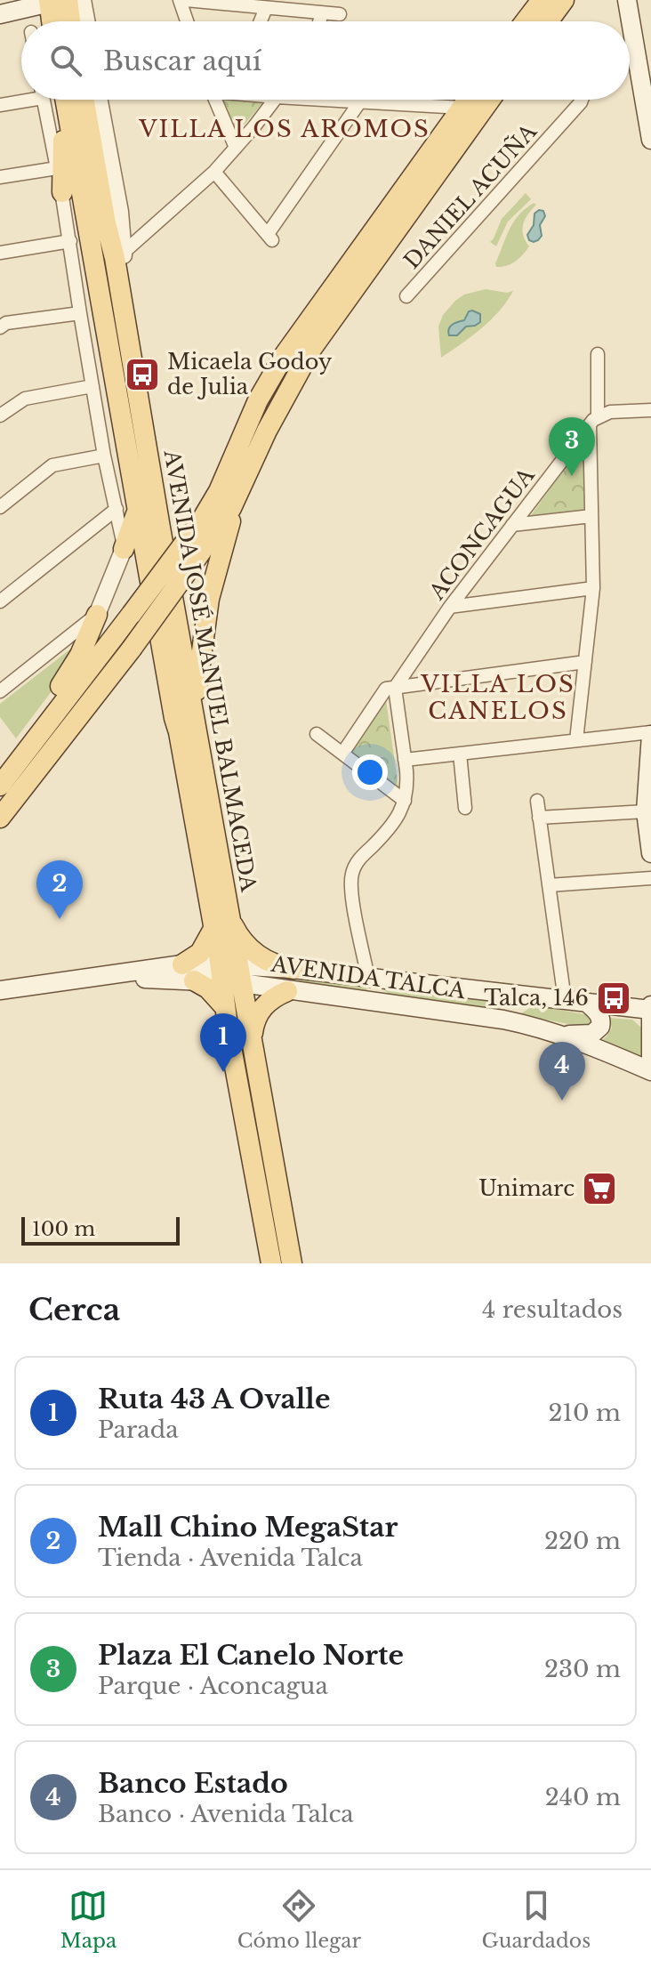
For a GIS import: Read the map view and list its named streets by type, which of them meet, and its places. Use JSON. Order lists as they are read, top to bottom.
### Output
{
  "streets": {
    "main road": ["AVENIDA JOSÉ MANUEL BALMACEDA", "AVENIDA TALCA"],
    "street": ["DANIEL ACUÑA", "ACONCAGUA"]
  },
  "crossings": [
    ["AVENIDA JOSÉ MANUEL BALMACEDA", "AVENIDA TALCA"]
  ],
  "districts": ["VILLA LOS AROMOS", "VILLA LOS CANELOS"],
  "places": {
    "bus stop": ["Micaela Godoy de Julia", "Talca, 146"],
    "supermarket": ["Unimarc"]
  },
  "scale_bar": "100 m",
  "page": {
    "search": "Buscar aquí",
    "pins": [
      "3",
      "2",
      "1",
      "4"
    ],
    "scale": "100 m",
    "heading": ["Cerca", "4 resultados"],
    "list": [
      {
        "mark": "1",
        "name": "Ruta 43 A Ovalle",
        "note": "Parada",
        "value": "210 m"
      },
      {
        "mark": "2",
        "name": "Mall Chino MegaStar",
        "note": "Tienda · Avenida Talca",
        "value": "220 m"
      },
      {
        "mark": "3",
        "name": "Plaza El Canelo Norte",
        "note": "Parque · Aconcagua",
        "value": "230 m"
      },
      {
        "mark": "4",
        "name": "Banco Estado",
        "note": "Banco · Avenida Talca",
        "value": "240 m"
      }
    ],
    "nav": ["Mapa", "Cómo llegar", "Guardados"]
  }
}
